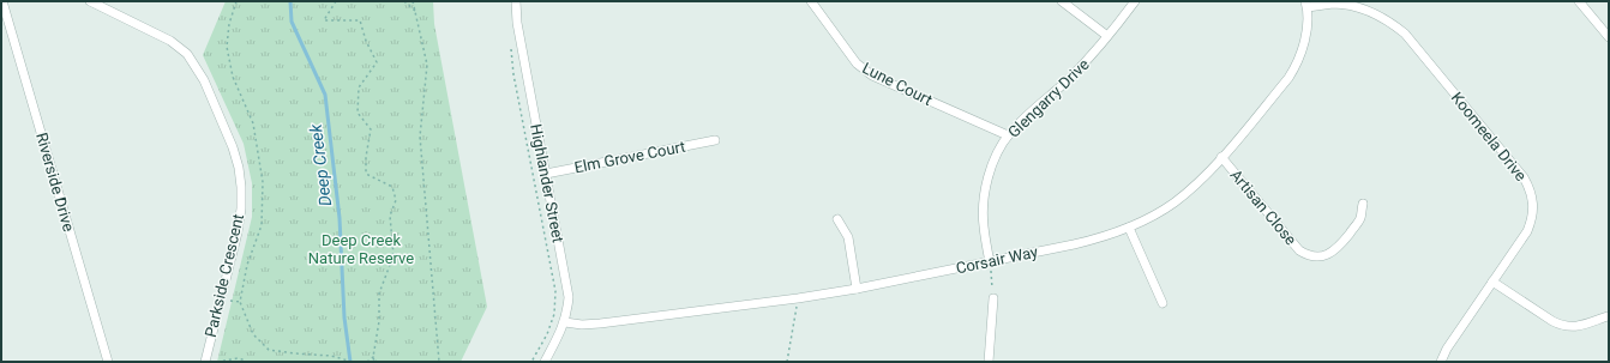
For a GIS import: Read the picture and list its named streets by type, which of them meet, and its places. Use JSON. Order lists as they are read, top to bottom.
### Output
{
  "streets": {
    "street": [
      "Lune Court",
      "Glengarry Drive",
      "Koomeela Drive",
      "Elm Grove Court",
      "Riverside Drive",
      "Highlander Street",
      "Artisan Close",
      "Corsair Way",
      "Parkside Crescent"
    ]
  },
  "crossings": [
    ["Lune Court", "Glengarry Drive"],
    ["Glengarry Drive", "Corsair Way"],
    ["Koomeela Drive", "Corsair Way"],
    ["Elm Grove Court", "Highlander Street"],
    ["Highlander Street", "Corsair Way"],
    ["Artisan Close", "Corsair Way"]
  ],
  "water": ["Deep Creek"],
  "parks": ["Deep Creek Nature Reserve"]
}
